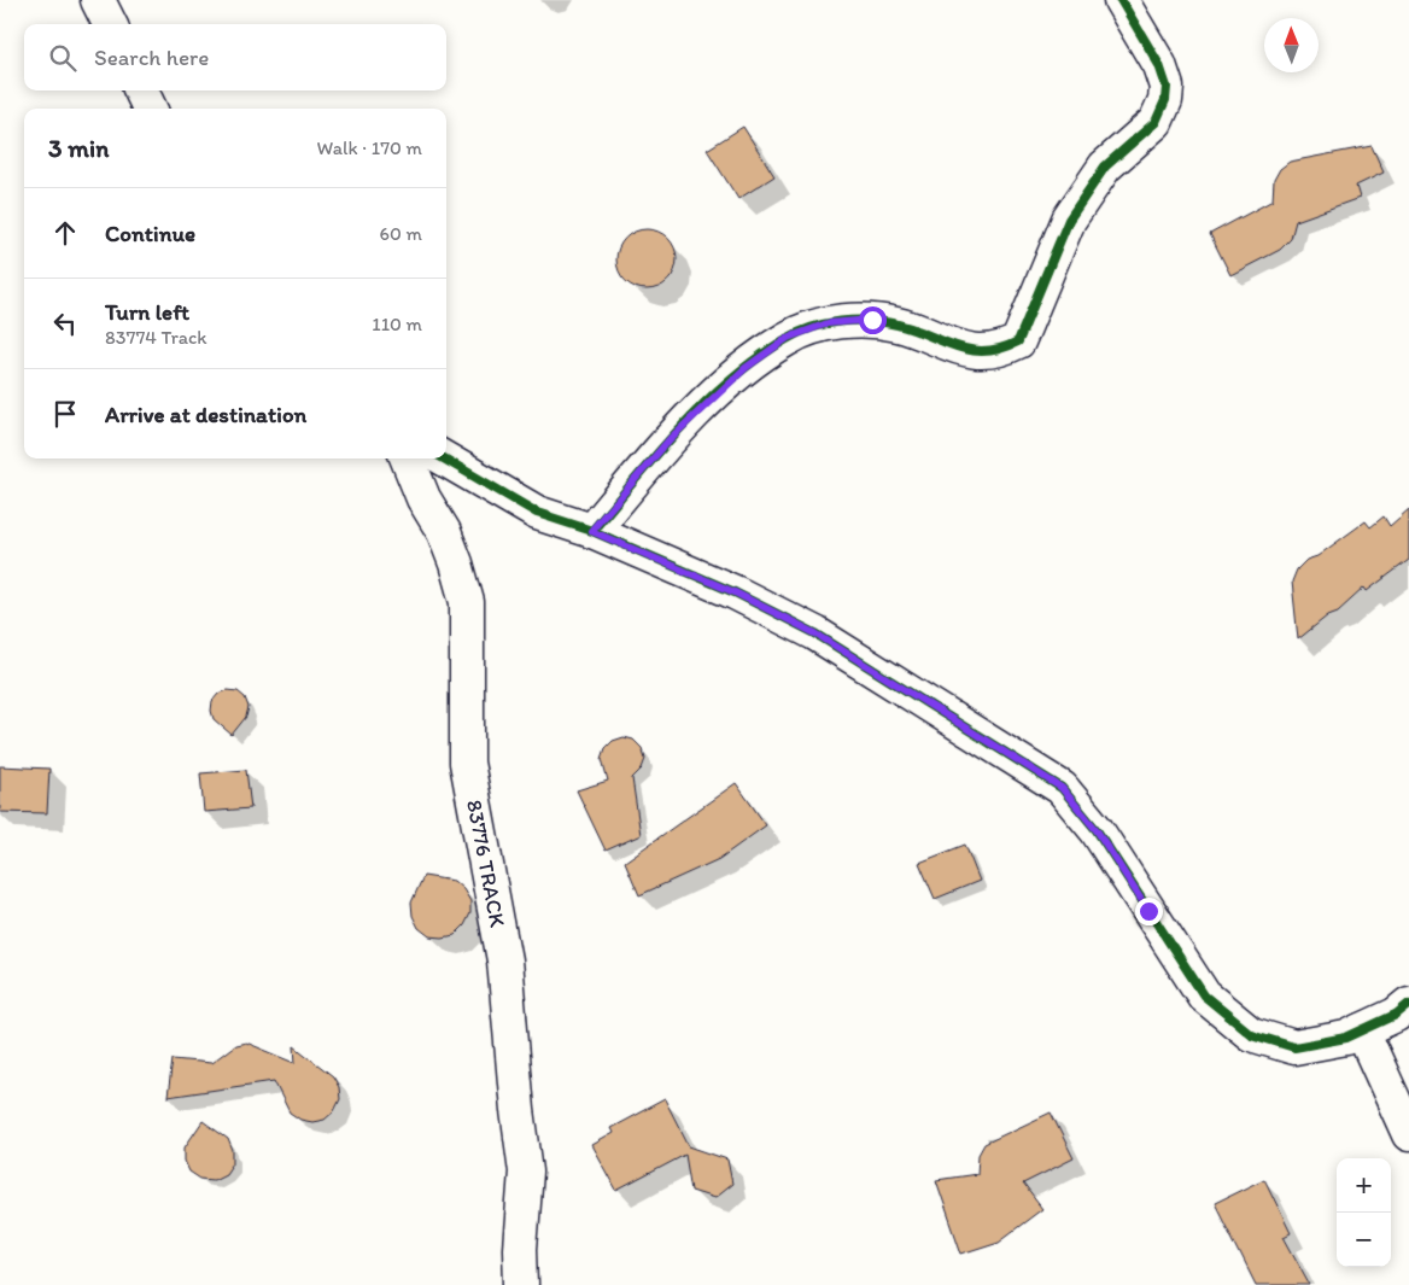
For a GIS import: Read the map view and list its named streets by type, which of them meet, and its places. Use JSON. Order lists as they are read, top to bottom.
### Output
{
  "streets": {
    "street": ["83776 TRACK"]
  },
  "north": "top",
  "page": {
    "search": "Search here",
    "heading": ["3 min", "Walk · 170 m"],
    "list": [
      ["Continue", "60 m"],
      ["Turn left", "83774 Track", "110 m"],
      "Arrive at destination"
    ],
    "map_buttons": ["+", "−"]
  }
}
